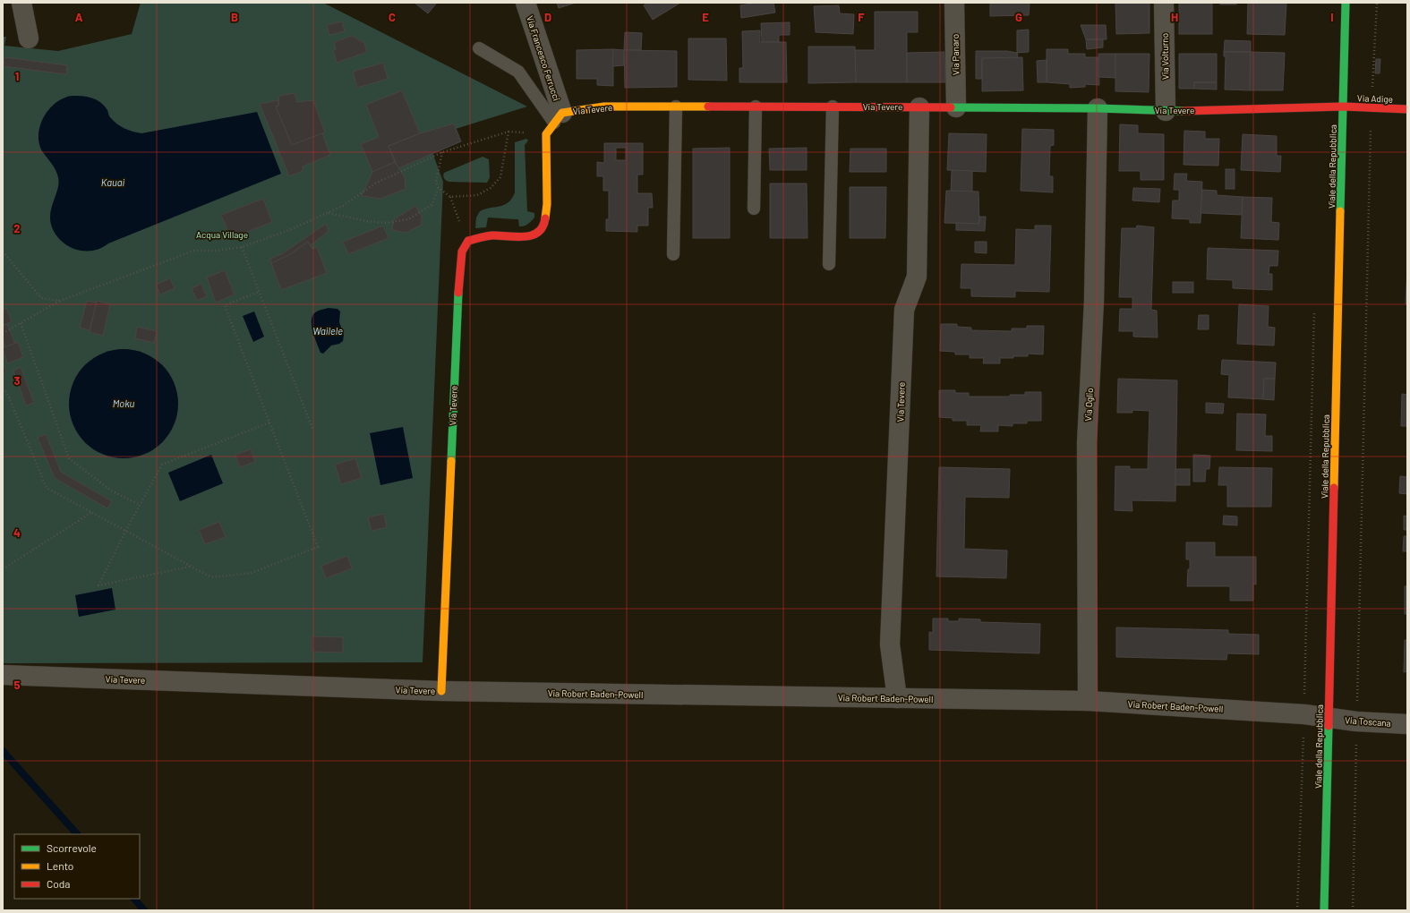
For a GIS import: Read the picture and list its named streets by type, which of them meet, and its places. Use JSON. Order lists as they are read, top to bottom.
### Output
{
  "streets": {
    "street": [
      "Via Panaro",
      "Via Volturno",
      "Via Francesco Ferrucci",
      "Via Adige",
      "Via Tevere",
      "Viale della Repubblica",
      "Via Oglio",
      "Via Robert Baden-Powell",
      "Via Toscana"
    ]
  },
  "crossings": [
    ["Via Panaro", "Via Tevere"],
    ["Via Volturno", "Via Tevere"],
    ["Via Francesco Ferrucci", "Via Tevere"],
    ["Via Adige", "Via Tevere"],
    ["Via Adige", "Viale della Repubblica"],
    ["Via Tevere", "Viale della Repubblica"],
    ["Via Tevere", "Via Oglio"],
    ["Via Tevere", "Via Robert Baden-Powell"],
    ["Viale della Repubblica", "Via Robert Baden-Powell"],
    ["Viale della Repubblica", "Via Toscana"],
    ["Via Oglio", "Via Robert Baden-Powell"],
    ["Via Robert Baden-Powell", "Via Toscana"]
  ],
  "water": ["Kauai", "Wailele", "Moku"],
  "parks": ["Acqua Village"],
  "legend": ["Scorrevole", "Lento", "Coda"],
  "grid": {
    "columns": [
      "A",
      "B",
      "C",
      "D",
      "E",
      "F",
      "G",
      "H",
      "I"
    ],
    "rows": [
      "1",
      "2",
      "3",
      "4",
      "5"
    ]
  }
}
